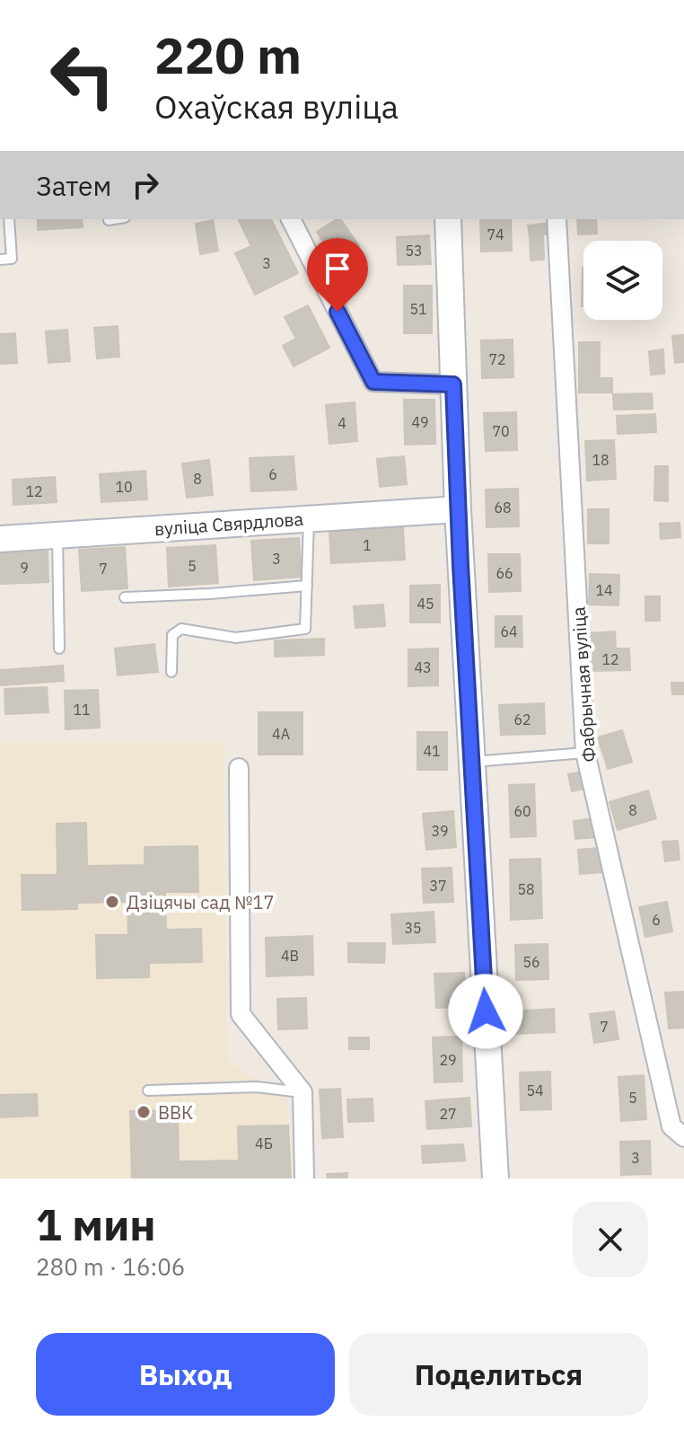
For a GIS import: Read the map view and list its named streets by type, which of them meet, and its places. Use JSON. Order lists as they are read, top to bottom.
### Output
{
  "streets": {
    "street": ["вуліца Свярдлова", "Фабрычная вуліца"]
  },
  "places": ["Дзіцячы сад №17", "ВВК"],
  "house_numbers": [
    "74",
    "53",
    "3",
    "51",
    "72",
    "49",
    "4",
    "70",
    "18",
    "6",
    "8",
    "10",
    "12",
    "68",
    "1",
    "3",
    "5",
    "9",
    "7",
    "66",
    "14",
    "45",
    "64",
    "12",
    "43",
    "11",
    "62",
    "4А",
    "41",
    "8",
    "60",
    "39",
    "37",
    "58",
    "6",
    "35",
    "4В",
    "56",
    "7",
    "29",
    "54",
    "5",
    "27",
    "4Б",
    "3"
  ],
  "page": {
    "turn": ["220 m", "Охаўская вуліца"],
    "then": "Затем",
    "heading": ["1 мин", "280 m · 16:06"],
    "buttons": ["Выход", "Поделиться"]
  }
}
